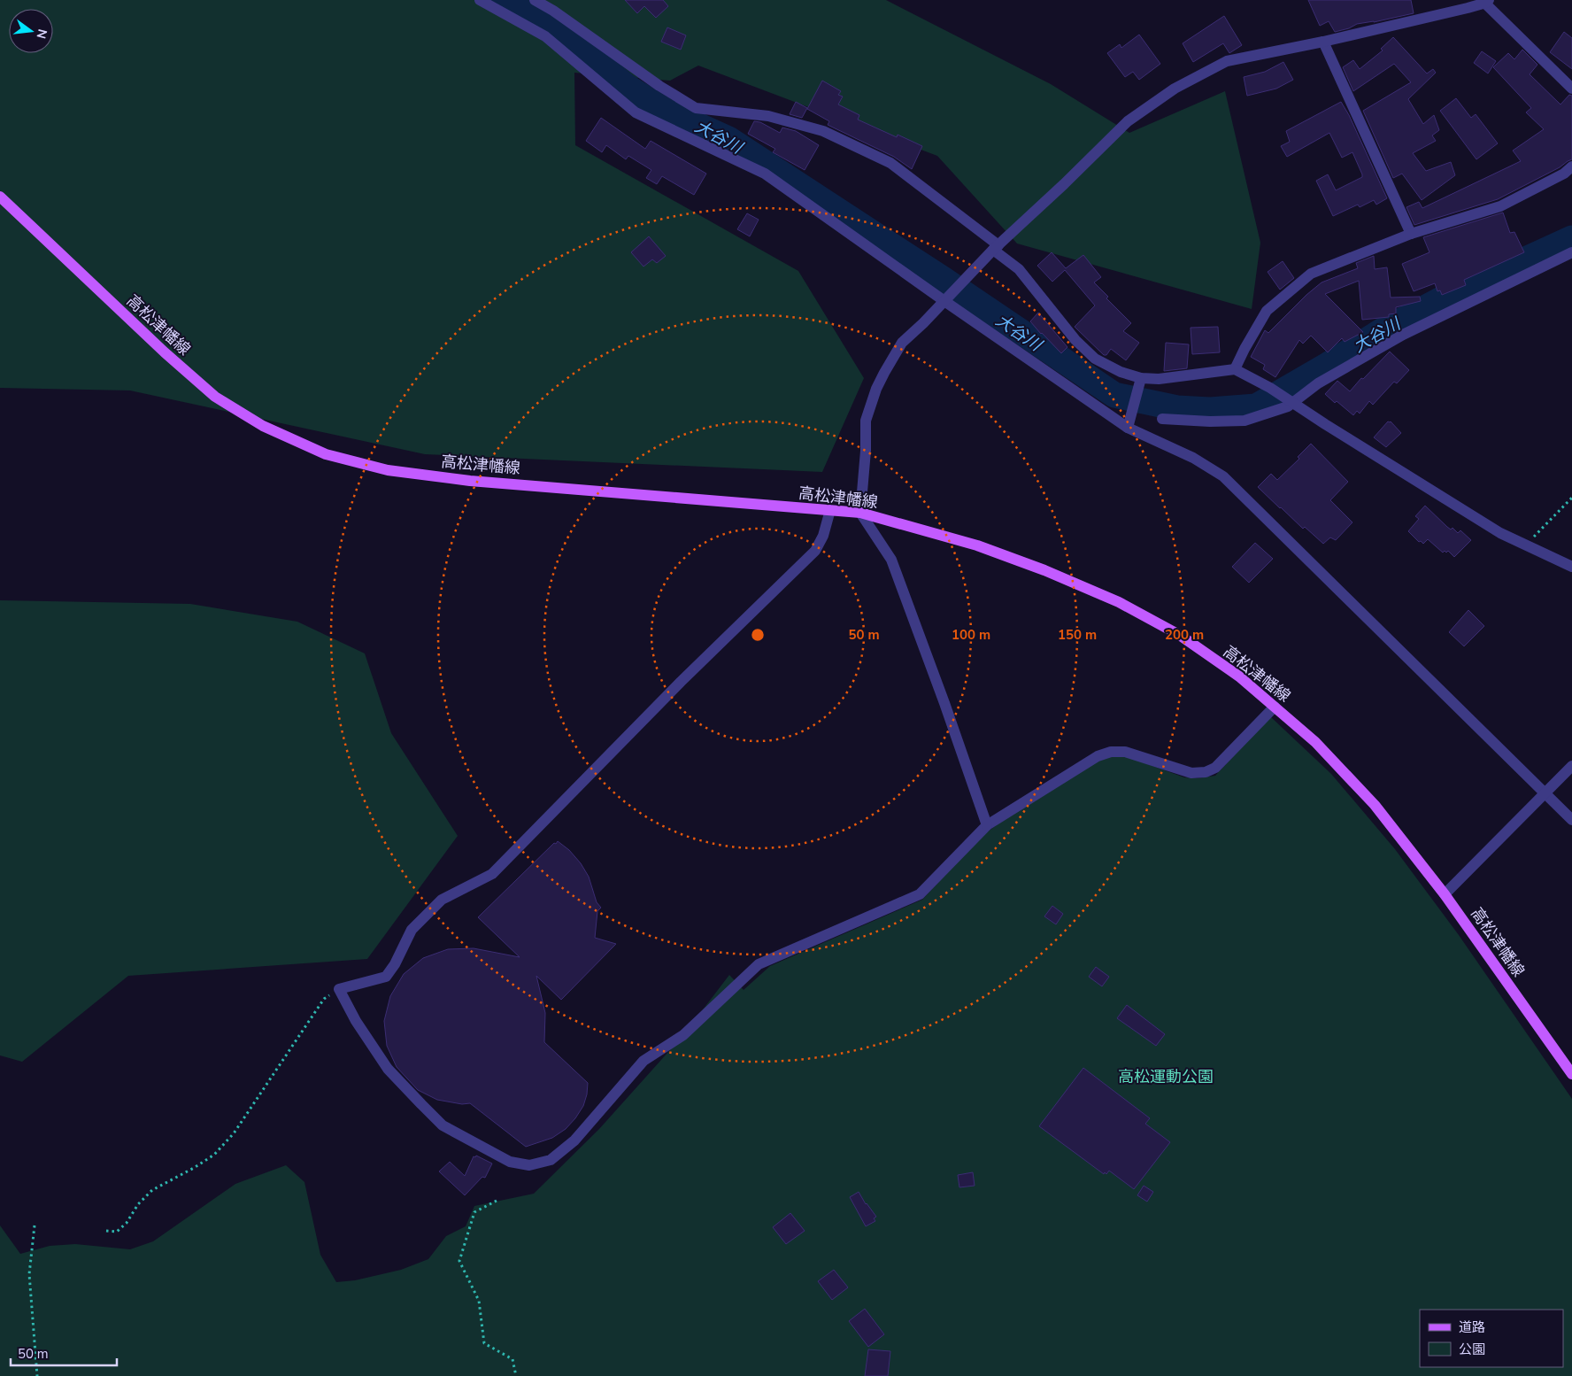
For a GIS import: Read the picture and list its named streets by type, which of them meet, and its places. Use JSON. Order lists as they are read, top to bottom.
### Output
{
  "streets": {
    "main road": ["高松津幡線"]
  },
  "water": ["大谷川"],
  "parks": ["高松運動公園"],
  "legend": ["道路", "公園"],
  "scale_bar": "50 m",
  "north": "right",
  "rings": [
    "50 m",
    "100 m",
    "150 m",
    "200 m"
  ]
}
